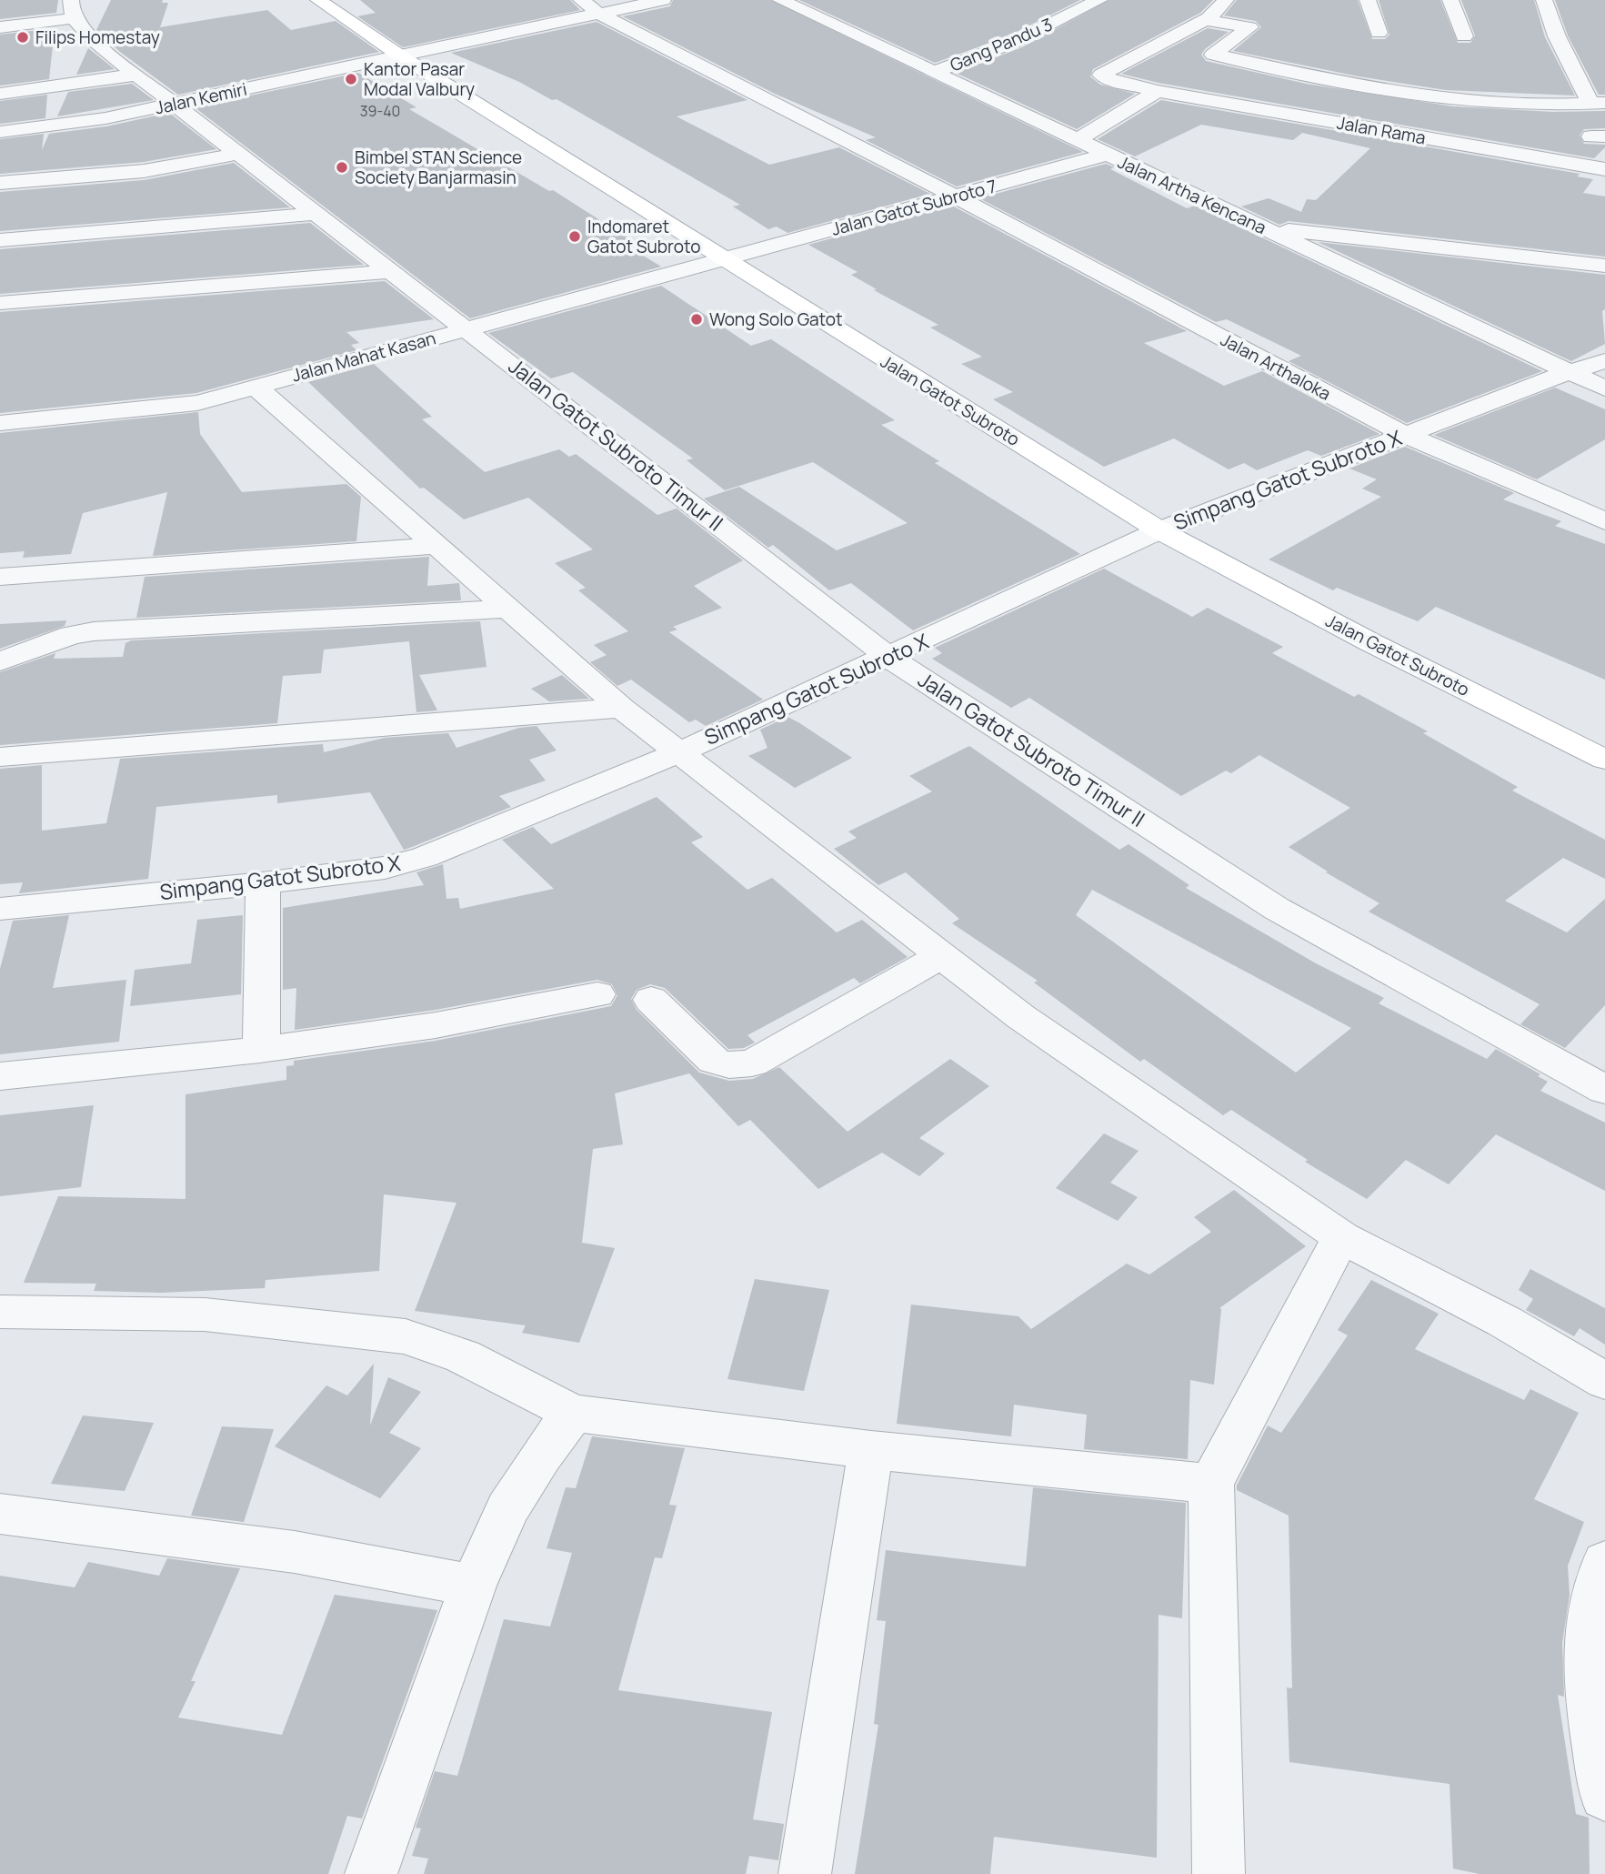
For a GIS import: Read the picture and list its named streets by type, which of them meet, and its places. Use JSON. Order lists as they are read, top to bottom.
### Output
{
  "streets": {
    "main road": ["Jalan Gatot Subroto"],
    "street": [
      "Gang Pandu 3",
      "Jalan Kemiri",
      "Jalan Rama",
      "Jalan Artha Kencana",
      "Jalan Gatot Subroto 7",
      "Jalan Mahat Kasan",
      "Jalan Arthaloka",
      "Jalan Gatot Subroto Timur II",
      "Simpang Gatot Subroto X"
    ]
  },
  "crossings": [
    ["Gang Pandu 3", "Jalan Artha Kencana"],
    ["Jalan Kemiri", "Jalan Arthaloka"],
    ["Jalan Kemiri", "Jalan Gatot Subroto"],
    ["Jalan Kemiri", "Jalan Gatot Subroto Timur II"],
    ["Jalan Artha Kencana", "Jalan Gatot Subroto 7"],
    ["Jalan Artha Kencana", "Simpang Gatot Subroto X"],
    ["Jalan Gatot Subroto 7", "Jalan Mahat Kasan"],
    ["Jalan Gatot Subroto 7", "Jalan Arthaloka"],
    ["Jalan Gatot Subroto 7", "Jalan Gatot Subroto"],
    ["Jalan Mahat Kasan", "Jalan Gatot Subroto"],
    ["Jalan Mahat Kasan", "Jalan Gatot Subroto Timur II"],
    ["Jalan Arthaloka", "Simpang Gatot Subroto X"],
    ["Jalan Gatot Subroto", "Simpang Gatot Subroto X"],
    ["Jalan Gatot Subroto Timur II", "Simpang Gatot Subroto X"]
  ],
  "places": [
    "Filips Homestay",
    "Kantor Pasar Modal Valbury",
    "Bimbel STAN Science Society Banjarmasin",
    "Indomaret Gatot Subroto",
    "Wong Solo Gatot"
  ],
  "house_numbers": ["39-40"]
}
